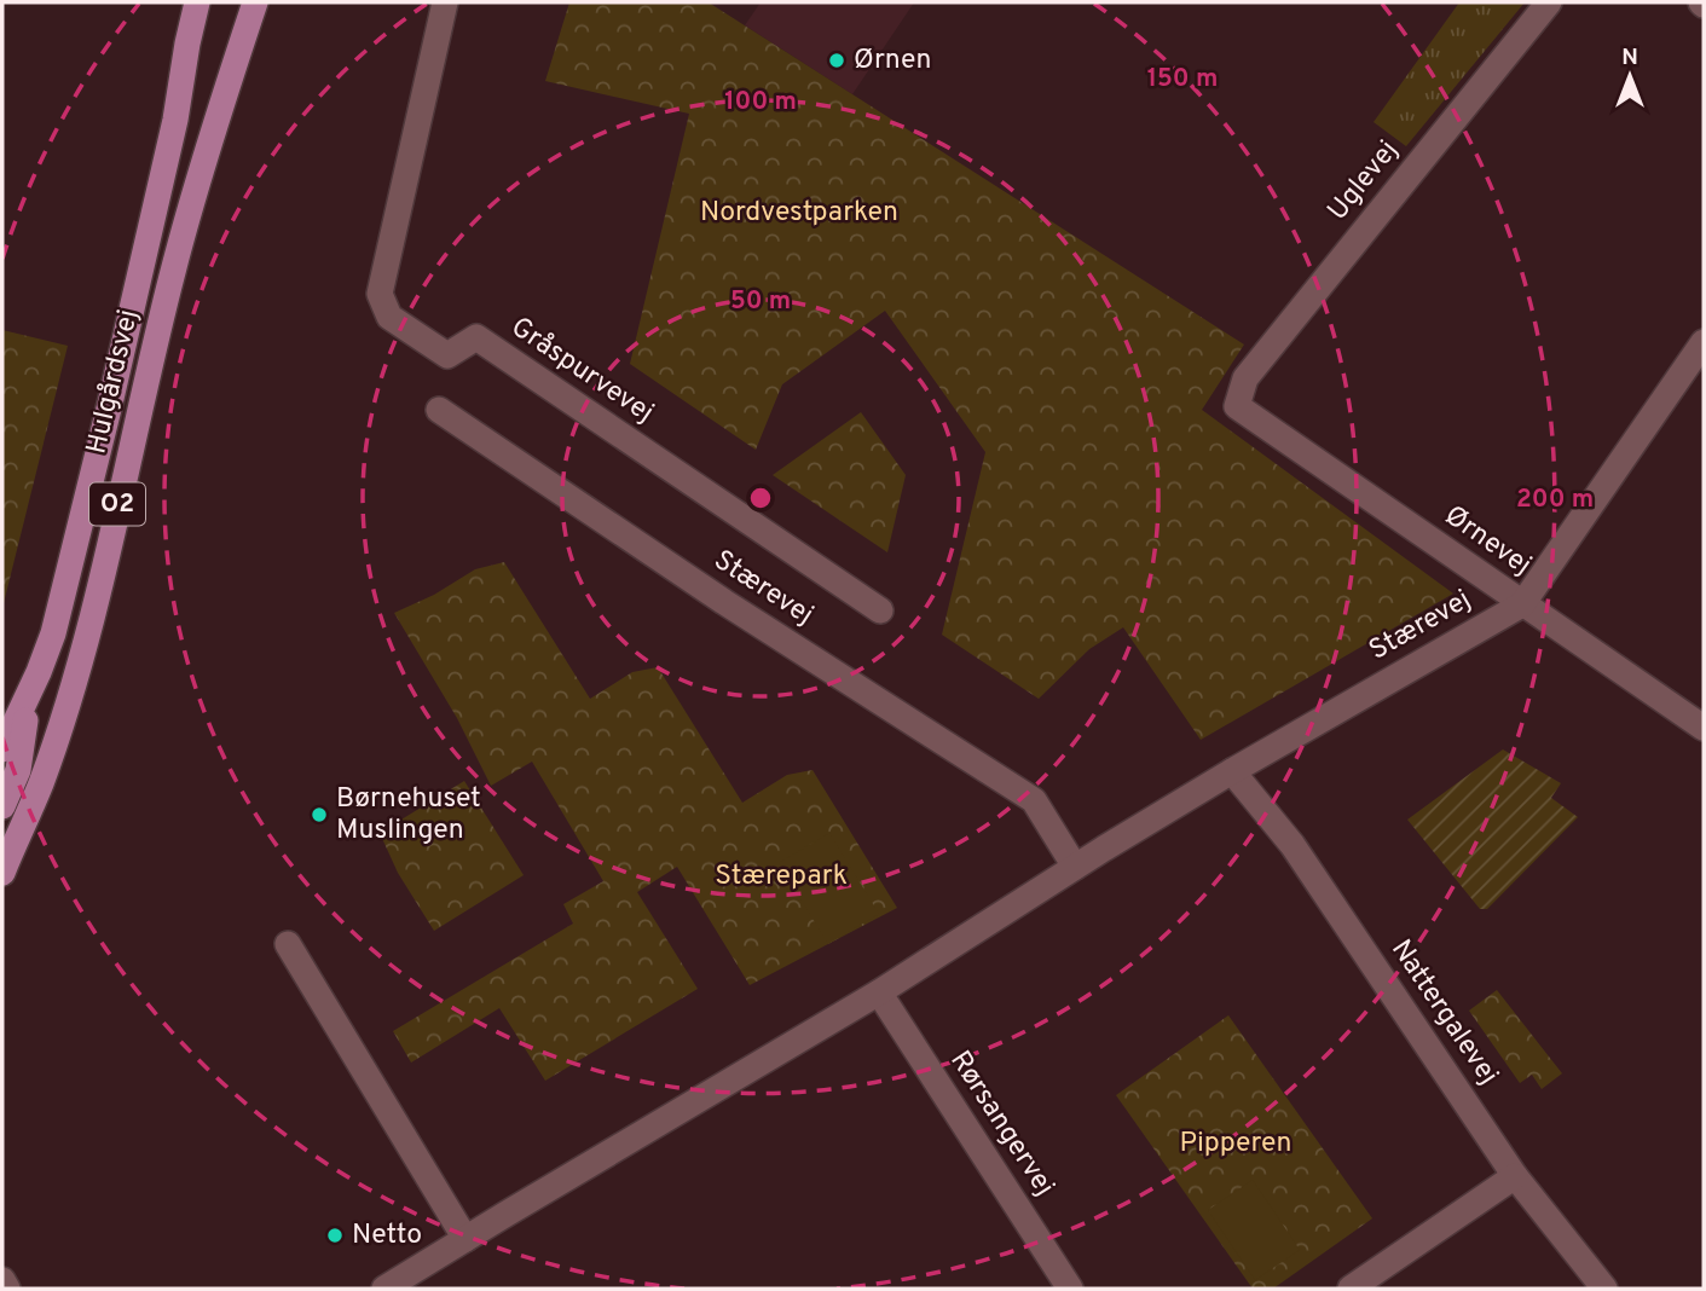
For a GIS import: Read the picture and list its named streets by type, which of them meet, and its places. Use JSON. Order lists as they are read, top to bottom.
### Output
{
  "streets": {
    "main road": ["Hulgårdsvej", "O2"],
    "street": [
      "Uglevej",
      "Gråspurvevej",
      "Ørnevej",
      "Stærevej",
      "Nattergalevej",
      "Rørsangervej"
    ]
  },
  "crossings": [
    ["Uglevej", "Ørnevej"],
    ["Ørnevej", "Stærevej"],
    ["Stærevej", "Nattergalevej"],
    ["Stærevej", "Rørsangervej"]
  ],
  "parks": ["Nordvestparken", "Stærepark", "Pipperen"],
  "places": ["Ørnen", "Børnehuset Muslingen", "Netto"],
  "north": "top",
  "rings": [
    "150 m",
    "100 m",
    "50 m",
    "200 m"
  ]
}
